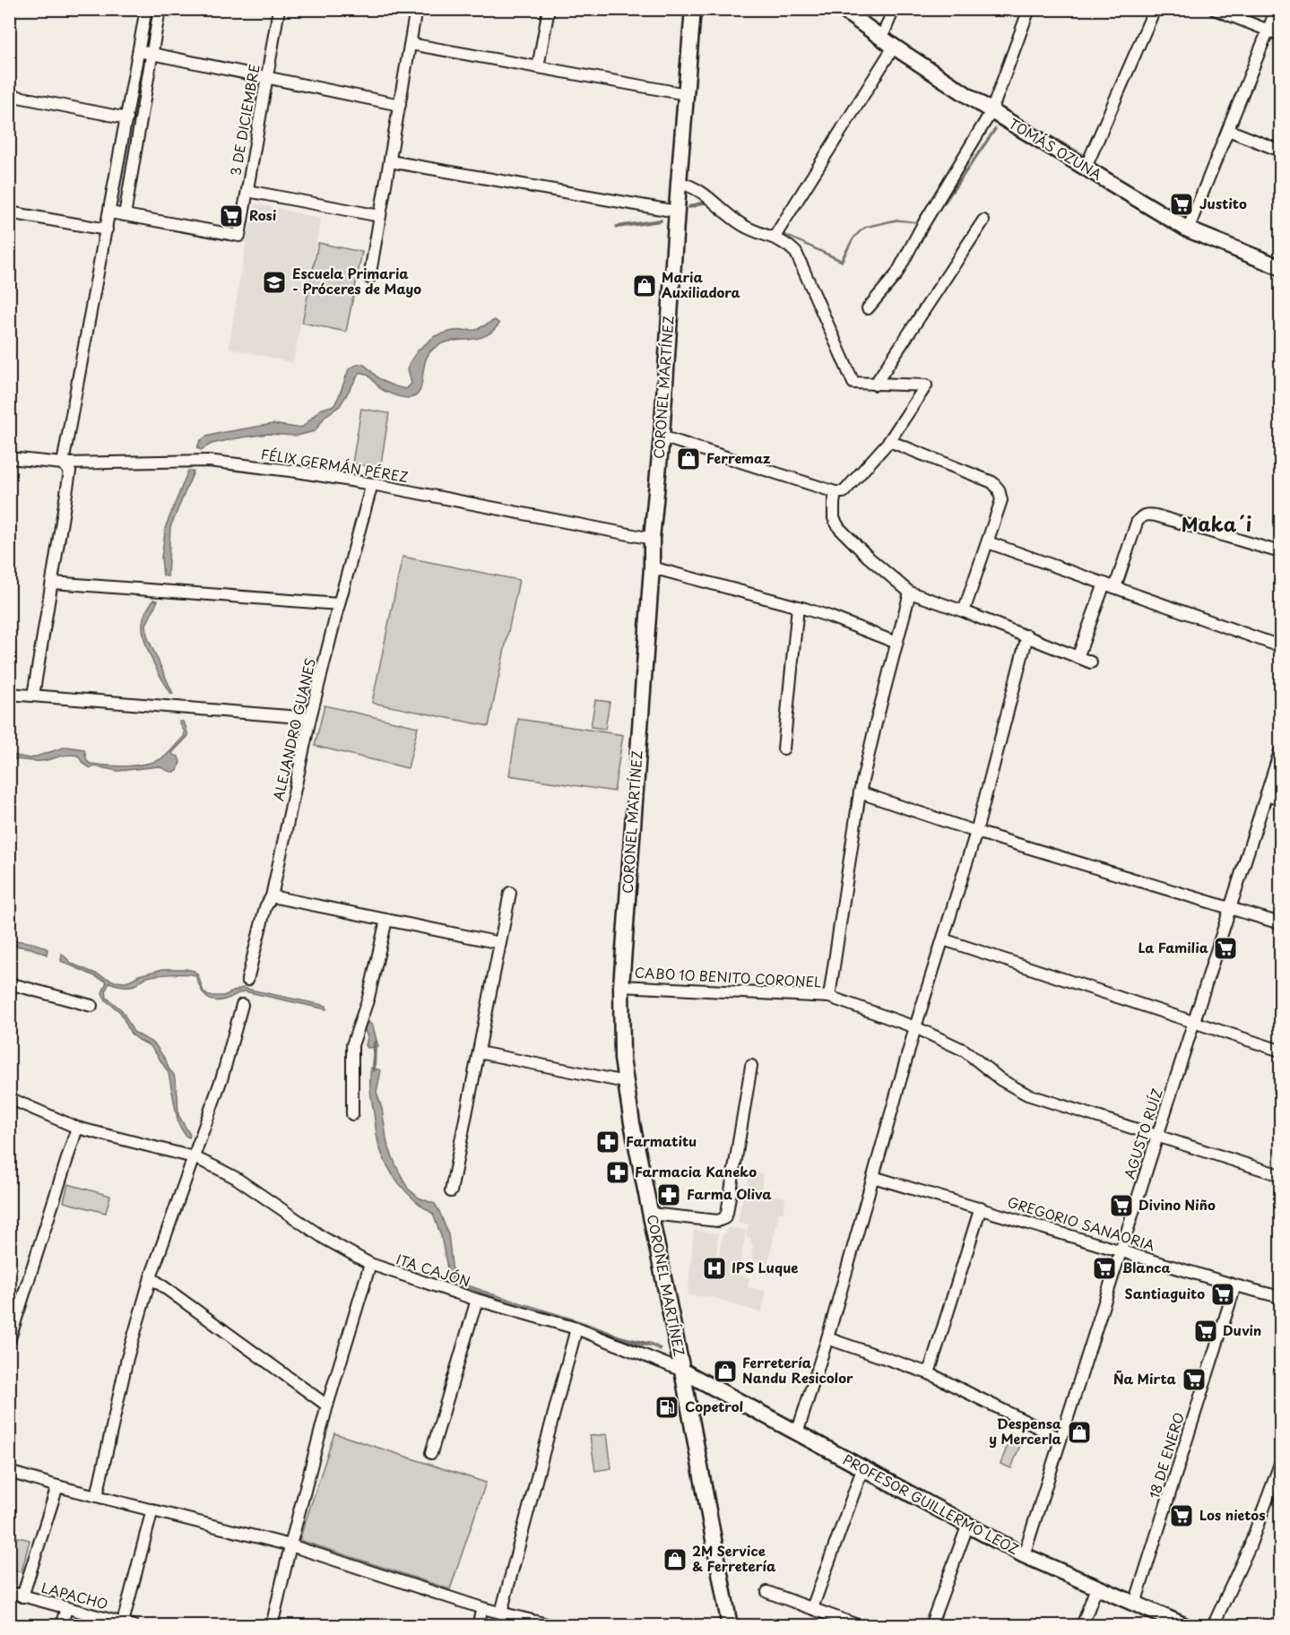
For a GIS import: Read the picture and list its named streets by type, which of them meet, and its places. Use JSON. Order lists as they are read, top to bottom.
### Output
{
  "streets": {
    "main road": ["TOMÁS OZUNA", "CORONEL MARTÍNEZ", "PROFESOR GUILLERMO LEOZ"],
    "street": [
      "3 DE DICIEMBRE",
      "FÉLIX GERMÁN PÉREZ",
      "ALEJANDRO GUANES",
      "CABO 1O BENITO CORONEL",
      "AGUSTO RUÍZ",
      "GREGORIO SANAORIA",
      "ITA CAJÓN",
      "18 DE ENERO",
      "LAPACHO"
    ]
  },
  "crossings": [
    ["CORONEL MARTÍNEZ", "FÉLIX GERMÁN PÉREZ"],
    ["CORONEL MARTÍNEZ", "CABO 1O BENITO CORONEL"],
    ["CORONEL MARTÍNEZ", "ITA CAJÓN"],
    ["CORONEL MARTÍNEZ", "PROFESOR GUILLERMO LEOZ"],
    ["FÉLIX GERMÁN PÉREZ", "ALEJANDRO GUANES"],
    ["CABO 1O BENITO CORONEL", "AGUSTO RUÍZ"],
    ["AGUSTO RUÍZ", "GREGORIO SANAORIA"],
    ["AGUSTO RUÍZ", "PROFESOR GUILLERMO LEOZ"],
    ["GREGORIO SANAORIA", "18 DE ENERO"],
    ["ITA CAJÓN", "PROFESOR GUILLERMO LEOZ"],
    ["18 DE ENERO", "PROFESOR GUILLERMO LEOZ"]
  ],
  "districts": ["Maka´i"],
  "places": {
    "supermarket": [
      "Justito",
      "Rosi",
      "La Familia",
      "Divino Niño",
      "Blanca",
      "Santiaguito",
      "Duvin",
      "Ña Mirta",
      "Los nietos"
    ],
    "school or university": ["Escuela Primaria - Próceres de Mayo"],
    "shop": [
      "Maria Auxiliadora",
      "Ferremaz",
      "Ferretería Nandu Resicolor",
      "Despensa y Mercerla",
      "2M Service & Ferretería"
    ],
    "pharmacy": ["Farmatitu", "Farmacia Kaneko", "Farma Oliva"],
    "hospital": ["IPS Luque"],
    "fuel station": ["Copetrol"]
  }
}
